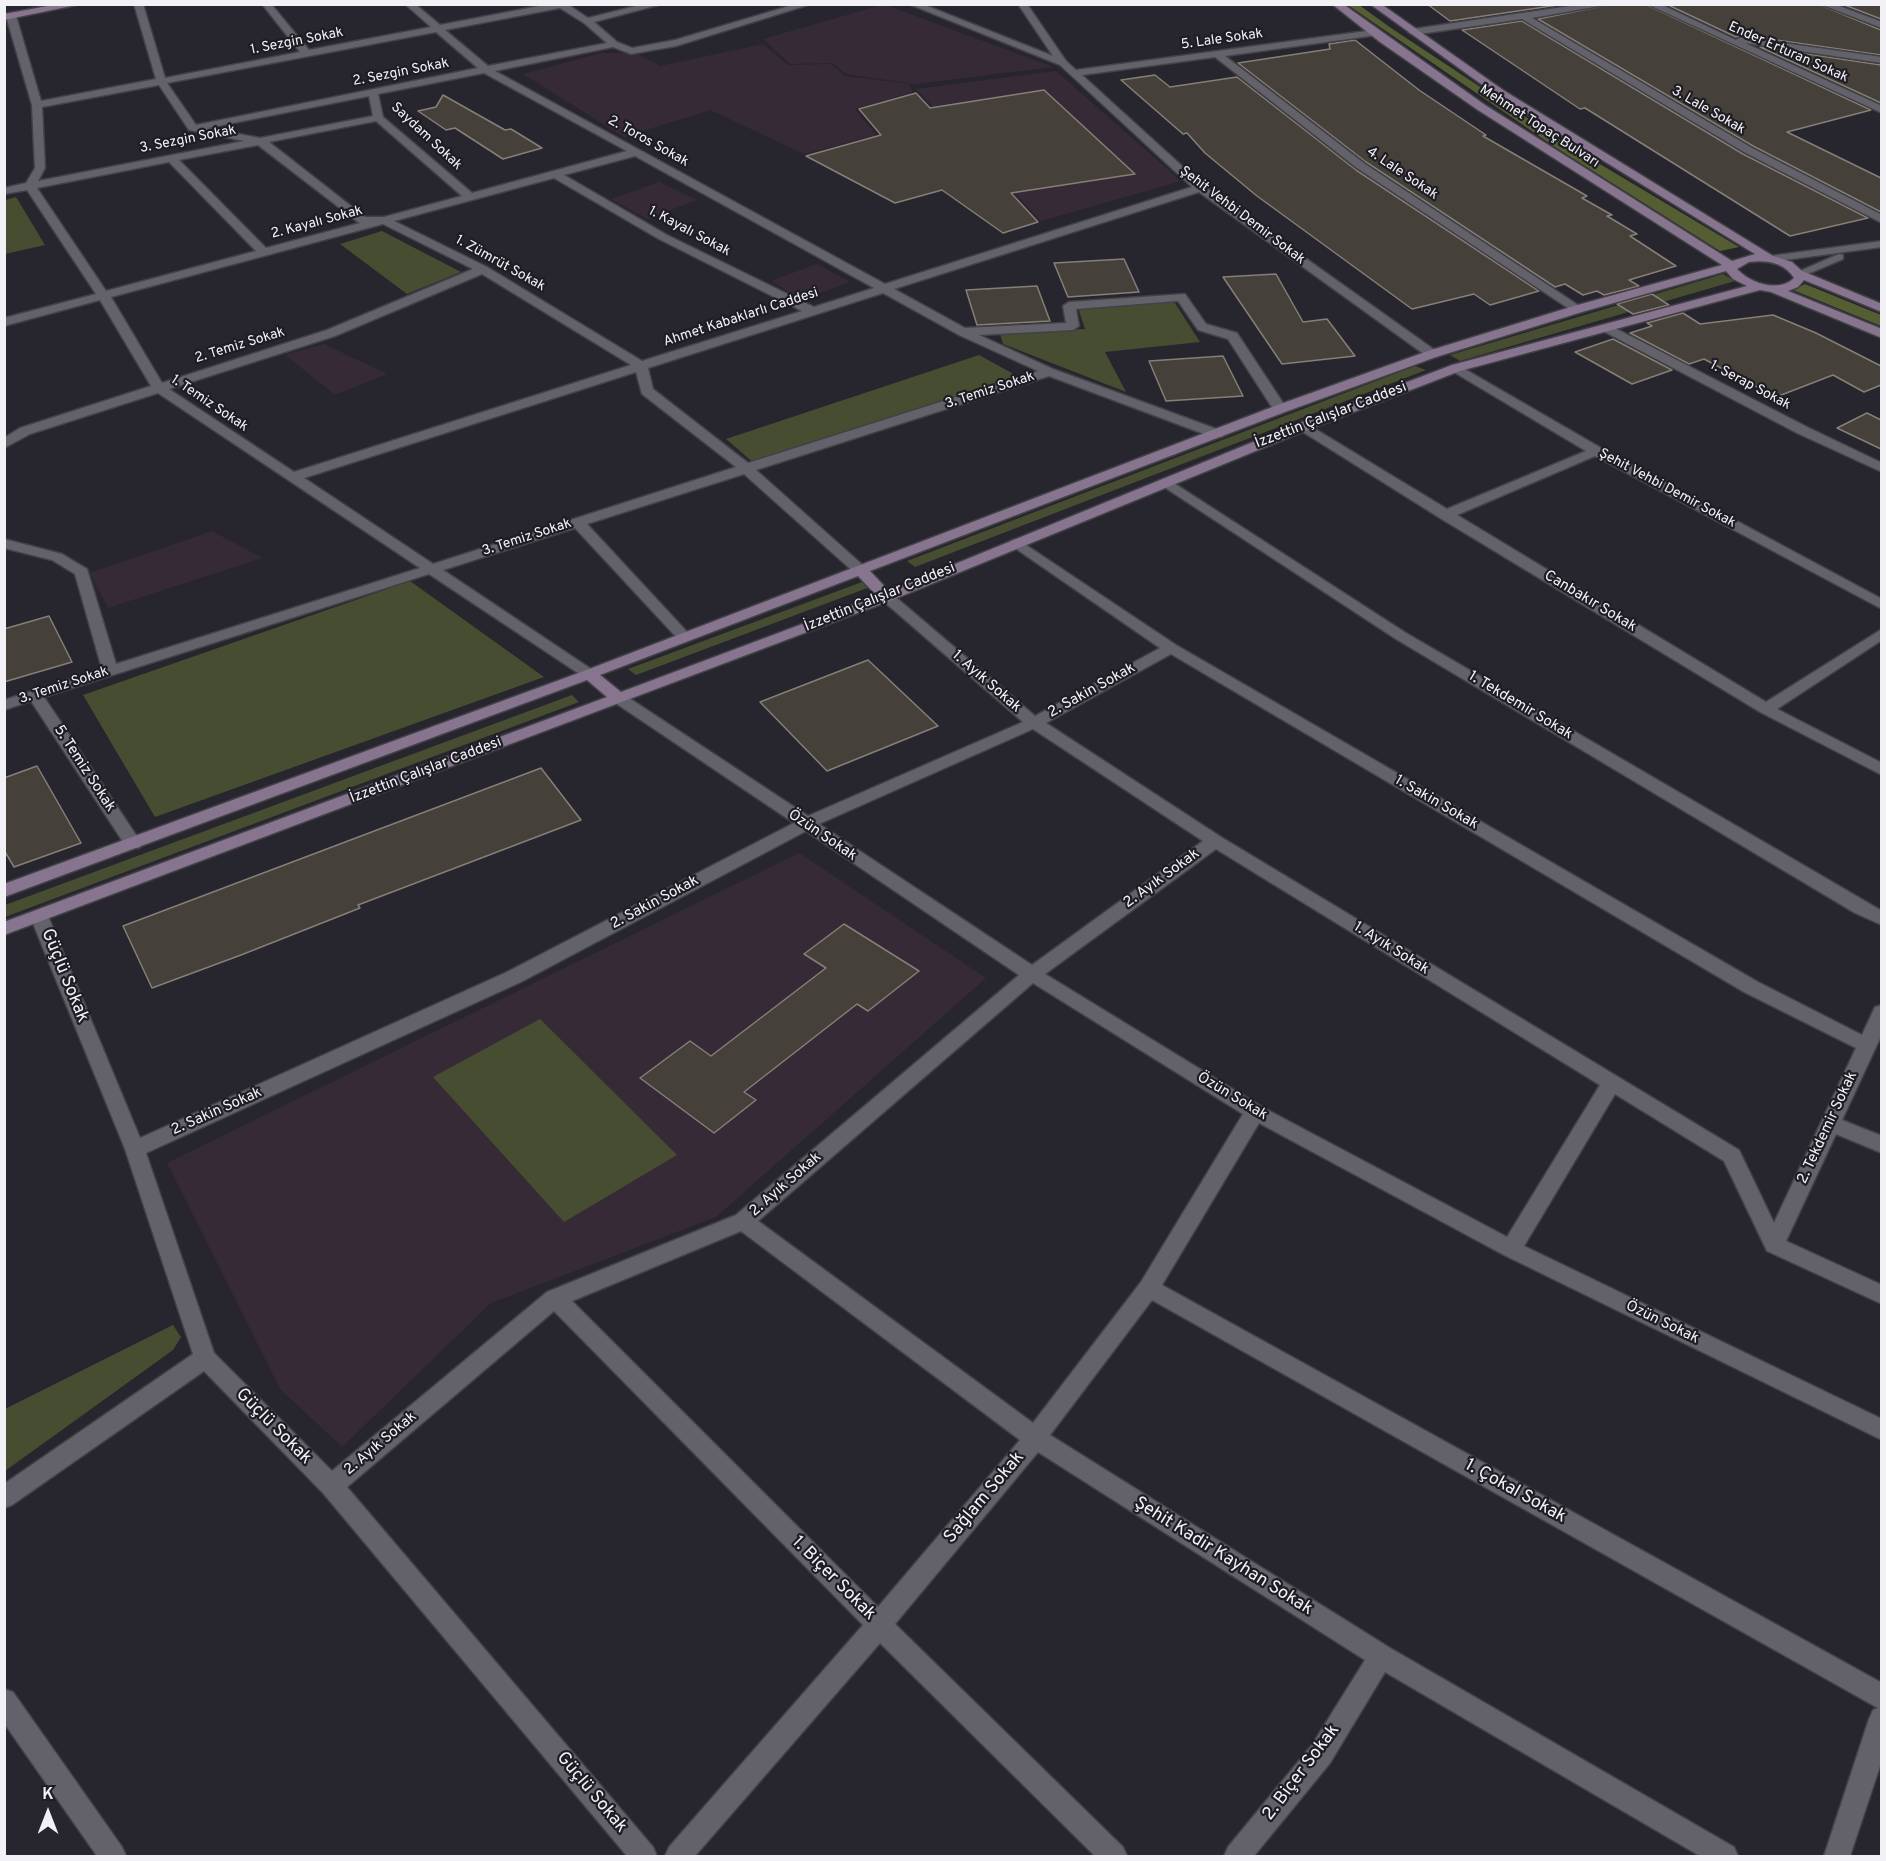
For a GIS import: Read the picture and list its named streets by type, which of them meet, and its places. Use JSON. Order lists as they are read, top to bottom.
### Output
{
  "streets": {
    "street": [
      "5. Lale Sokak",
      "1. Sezgin Sokak",
      "Ender Erturan Sokak",
      "2. Sezgin Sokak",
      "3. Lale Sokak",
      "Mehmet Topaç Bulvarı",
      "Saydam Sokak",
      "3. Sezgin Sokak",
      "2. Toros Sokak",
      "4. Lale Sokak",
      "Şehit Vehbi Demir Sokak",
      "2. Kayalı Sokak",
      "1. Kayalı Sokak",
      "1. Zümrüt Sokak",
      "Ahmet Kabaklarlı Caddesi",
      "2. Temiz Sokak",
      "1. Serap Sokak",
      "3. Temiz Sokak",
      "1. Temiz Sokak",
      "İzzettin Çalışlar Caddesi",
      "Canbakır Sokak",
      "1. Ayık Sokak",
      "2. Sakin Sokak",
      "1. Tekdemir Sokak",
      "5. Temiz Sokak",
      "1. Sakin Sokak",
      "Özün Sokak",
      "2. Ayık Sokak",
      "Güçlü Sokak",
      "2. Tekdemir Sokak",
      "1. Çokal Sokak",
      "Sağlam Sokak",
      "Şehit Kadir Kayhan Sokak",
      "1. Biçer Sokak",
      "2. Biçer Sokak"
    ]
  },
  "crossings": [
    ["5. Lale Sokak", "Mehmet Topaç Bulvarı"],
    ["5. Lale Sokak", "4. Lale Sokak"],
    ["5. Lale Sokak", "Şehit Vehbi Demir Sokak"],
    ["1. Sezgin Sokak", "2. Toros Sokak"],
    ["2. Sezgin Sokak", "Saydam Sokak"],
    ["2. Sezgin Sokak", "2. Toros Sokak"],
    ["2. Sezgin Sokak", "1. Zümrüt Sokak"],
    ["Mehmet Topaç Bulvarı", "İzzettin Çalışlar Caddesi"],
    ["Saydam Sokak", "3. Sezgin Sokak"],
    ["Saydam Sokak", "2. Kayalı Sokak"],
    ["3. Sezgin Sokak", "1. Zümrüt Sokak"],
    ["3. Sezgin Sokak", "1. Temiz Sokak"],
    ["2. Toros Sokak", "2. Kayalı Sokak"],
    ["2. Toros Sokak", "Ahmet Kabaklarlı Caddesi"],
    ["2. Toros Sokak", "3. Temiz Sokak"],
    ["2. Toros Sokak", "İzzettin Çalışlar Caddesi"],
    ["4. Lale Sokak", "İzzettin Çalışlar Caddesi"],
    ["Şehit Vehbi Demir Sokak", "Ahmet Kabaklarlı Caddesi"],
    ["Şehit Vehbi Demir Sokak", "İzzettin Çalışlar Caddesi"],
    ["2. Kayalı Sokak", "1. Kayalı Sokak"],
    ["2. Kayalı Sokak", "1. Zümrüt Sokak"],
    ["2. Kayalı Sokak", "1. Temiz Sokak"],
    ["1. Kayalı Sokak", "Ahmet Kabaklarlı Caddesi"],
    ["1. Zümrüt Sokak", "Ahmet Kabaklarlı Caddesi"],
    ["1. Zümrüt Sokak", "2. Temiz Sokak"],
    ["Ahmet Kabaklarlı Caddesi", "1. Temiz Sokak"],
    ["2. Temiz Sokak", "1. Temiz Sokak"],
    ["1. Serap Sokak", "İzzettin Çalışlar Caddesi"],
    ["3. Temiz Sokak", "1. Temiz Sokak"],
    ["3. Temiz Sokak", "5. Temiz Sokak"],
    ["1. Temiz Sokak", "İzzettin Çalışlar Caddesi"],
    ["İzzettin Çalışlar Caddesi", "Canbakır Sokak"],
    ["İzzettin Çalışlar Caddesi", "1. Ayık Sokak"],
    ["İzzettin Çalışlar Caddesi", "1. Tekdemir Sokak"],
    ["İzzettin Çalışlar Caddesi", "5. Temiz Sokak"],
    ["İzzettin Çalışlar Caddesi", "1. Sakin Sokak"],
    ["İzzettin Çalışlar Caddesi", "Özün Sokak"],
    ["İzzettin Çalışlar Caddesi", "Güçlü Sokak"],
    ["1. Ayık Sokak", "2. Sakin Sokak"],
    ["1. Ayık Sokak", "2. Ayık Sokak"],
    ["1. Ayık Sokak", "2. Tekdemir Sokak"],
    ["2. Sakin Sokak", "1. Sakin Sokak"],
    ["2. Sakin Sokak", "Özün Sokak"],
    ["2. Sakin Sokak", "Güçlü Sokak"],
    ["1. Sakin Sokak", "2. Tekdemir Sokak"],
    ["Özün Sokak", "2. Ayık Sokak"],
    ["Özün Sokak", "Sağlam Sokak"],
    ["2. Ayık Sokak", "Güçlü Sokak"],
    ["2. Ayık Sokak", "Şehit Kadir Kayhan Sokak"],
    ["2. Ayık Sokak", "1. Biçer Sokak"],
    ["1. Çokal Sokak", "Sağlam Sokak"],
    ["Sağlam Sokak", "Şehit Kadir Kayhan Sokak"],
    ["Sağlam Sokak", "1. Biçer Sokak"],
    ["Şehit Kadir Kayhan Sokak", "2. Biçer Sokak"]
  ],
  "north": "top"
}
